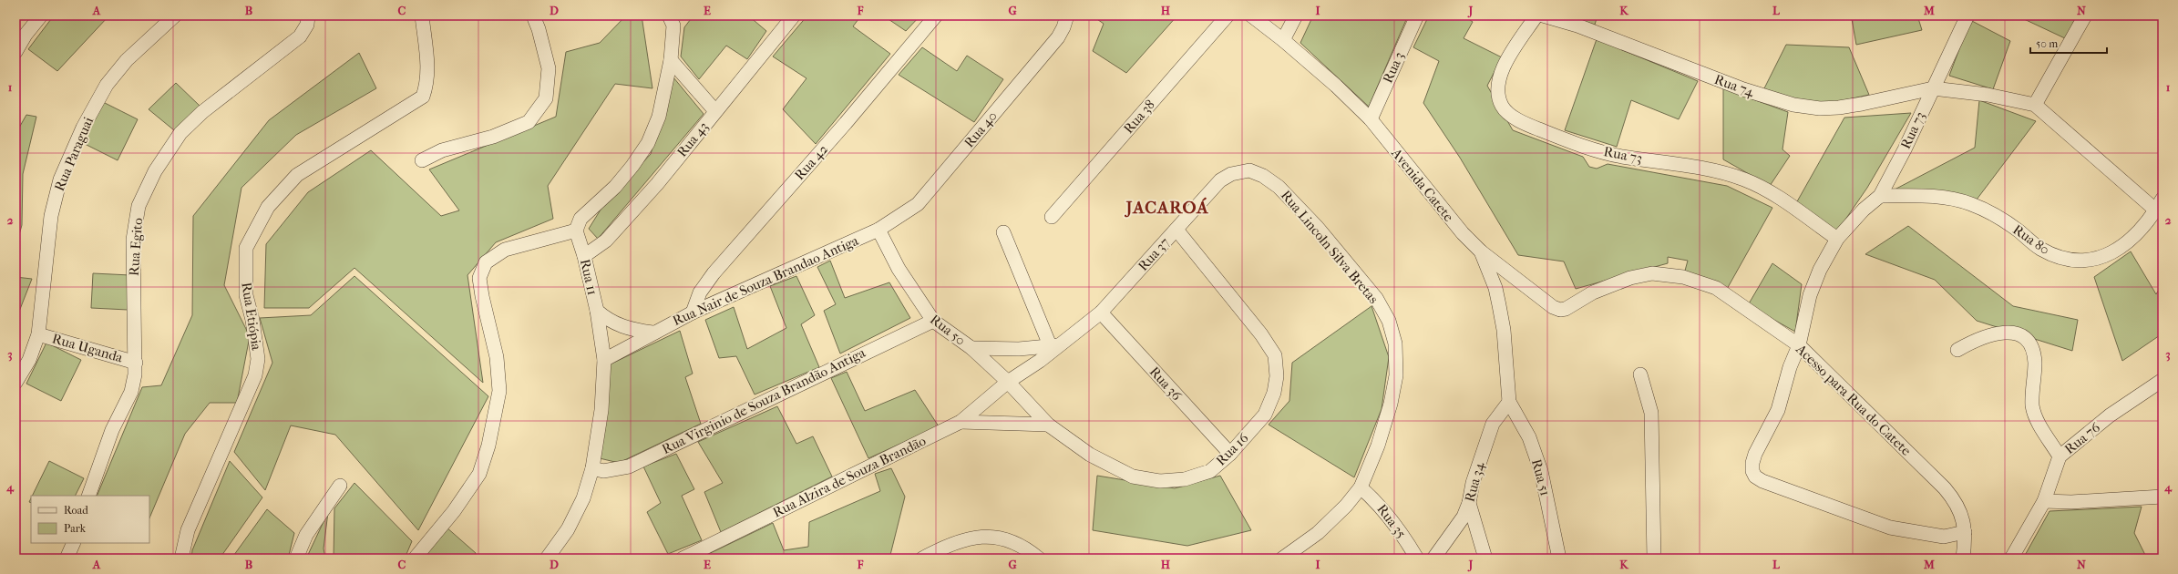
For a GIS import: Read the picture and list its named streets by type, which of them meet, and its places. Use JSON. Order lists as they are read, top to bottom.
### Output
{
  "streets": {
    "street": [
      "Rua 3",
      "Rua 74",
      "Rua 38",
      "Rua 40",
      "Rua 73",
      "Rua 43",
      "Rua Paraguai",
      "Rua 42",
      "Avenida Catete",
      "Rua 80",
      "Rua Egito",
      "Rua Lincoln Silva Bretas",
      "Rua 37",
      "Rua 11",
      "Rua Nair de Souza Brandao Antiga",
      "Rua Etiópia",
      "Rua 50",
      "Rua Uganda",
      "Rua 36",
      "Acesso para Rua do Catete",
      "Rua Virginio de Souza Brandão Antiga",
      "Rua 76",
      "Rua 16",
      "Rua Alzira de Souza Brandão",
      "Rua 51",
      "Rua 34",
      "Rua 35"
    ]
  },
  "crossings": [
    ["Rua 3", "Avenida Catete"],
    ["Rua 74", "Rua 73"],
    ["Rua 40", "Rua Nair de Souza Brandao Antiga"],
    ["Rua 40", "Rua 50"],
    ["Rua 73", "Rua 80"],
    ["Rua 73", "Acesso para Rua do Catete"],
    ["Rua 43", "Rua 11"],
    ["Rua Paraguai", "Rua Uganda"],
    ["Rua 42", "Rua Nair de Souza Brandao Antiga"],
    ["Avenida Catete", "Acesso para Rua do Catete"],
    ["Avenida Catete", "Rua 51"],
    ["Avenida Catete", "Rua 34"],
    ["Rua Egito", "Rua Uganda"],
    ["Rua Lincoln Silva Bretas", "Rua 37"],
    ["Rua Lincoln Silva Bretas", "Rua 35"],
    ["Rua 37", "Rua 50"],
    ["Rua 37", "Rua 36"],
    ["Rua 37", "Rua 16"],
    ["Rua 37", "Rua Alzira de Souza Brandão"],
    ["Rua 11", "Rua Nair de Souza Brandao Antiga"],
    ["Rua 11", "Rua Virginio de Souza Brandão Antiga"],
    ["Rua Nair de Souza Brandao Antiga", "Rua 50"],
    ["Rua 50", "Rua Virginio de Souza Brandão Antiga"],
    ["Rua 50", "Rua 16"],
    ["Rua 50", "Rua Alzira de Souza Brandão"],
    ["Rua 36", "Rua 16"],
    ["Rua 16", "Rua Alzira de Souza Brandão"],
    ["Rua 51", "Rua 34"]
  ],
  "districts": ["JACAROÁ"],
  "legend": ["Road", "Park"],
  "scale_bar": "50 m",
  "grid": {
    "columns": [
      "A",
      "B",
      "C",
      "D",
      "E",
      "F",
      "G",
      "H",
      "I",
      "J",
      "K",
      "L",
      "M",
      "N"
    ],
    "rows": [
      "1",
      "2",
      "3",
      "4"
    ]
  }
}
